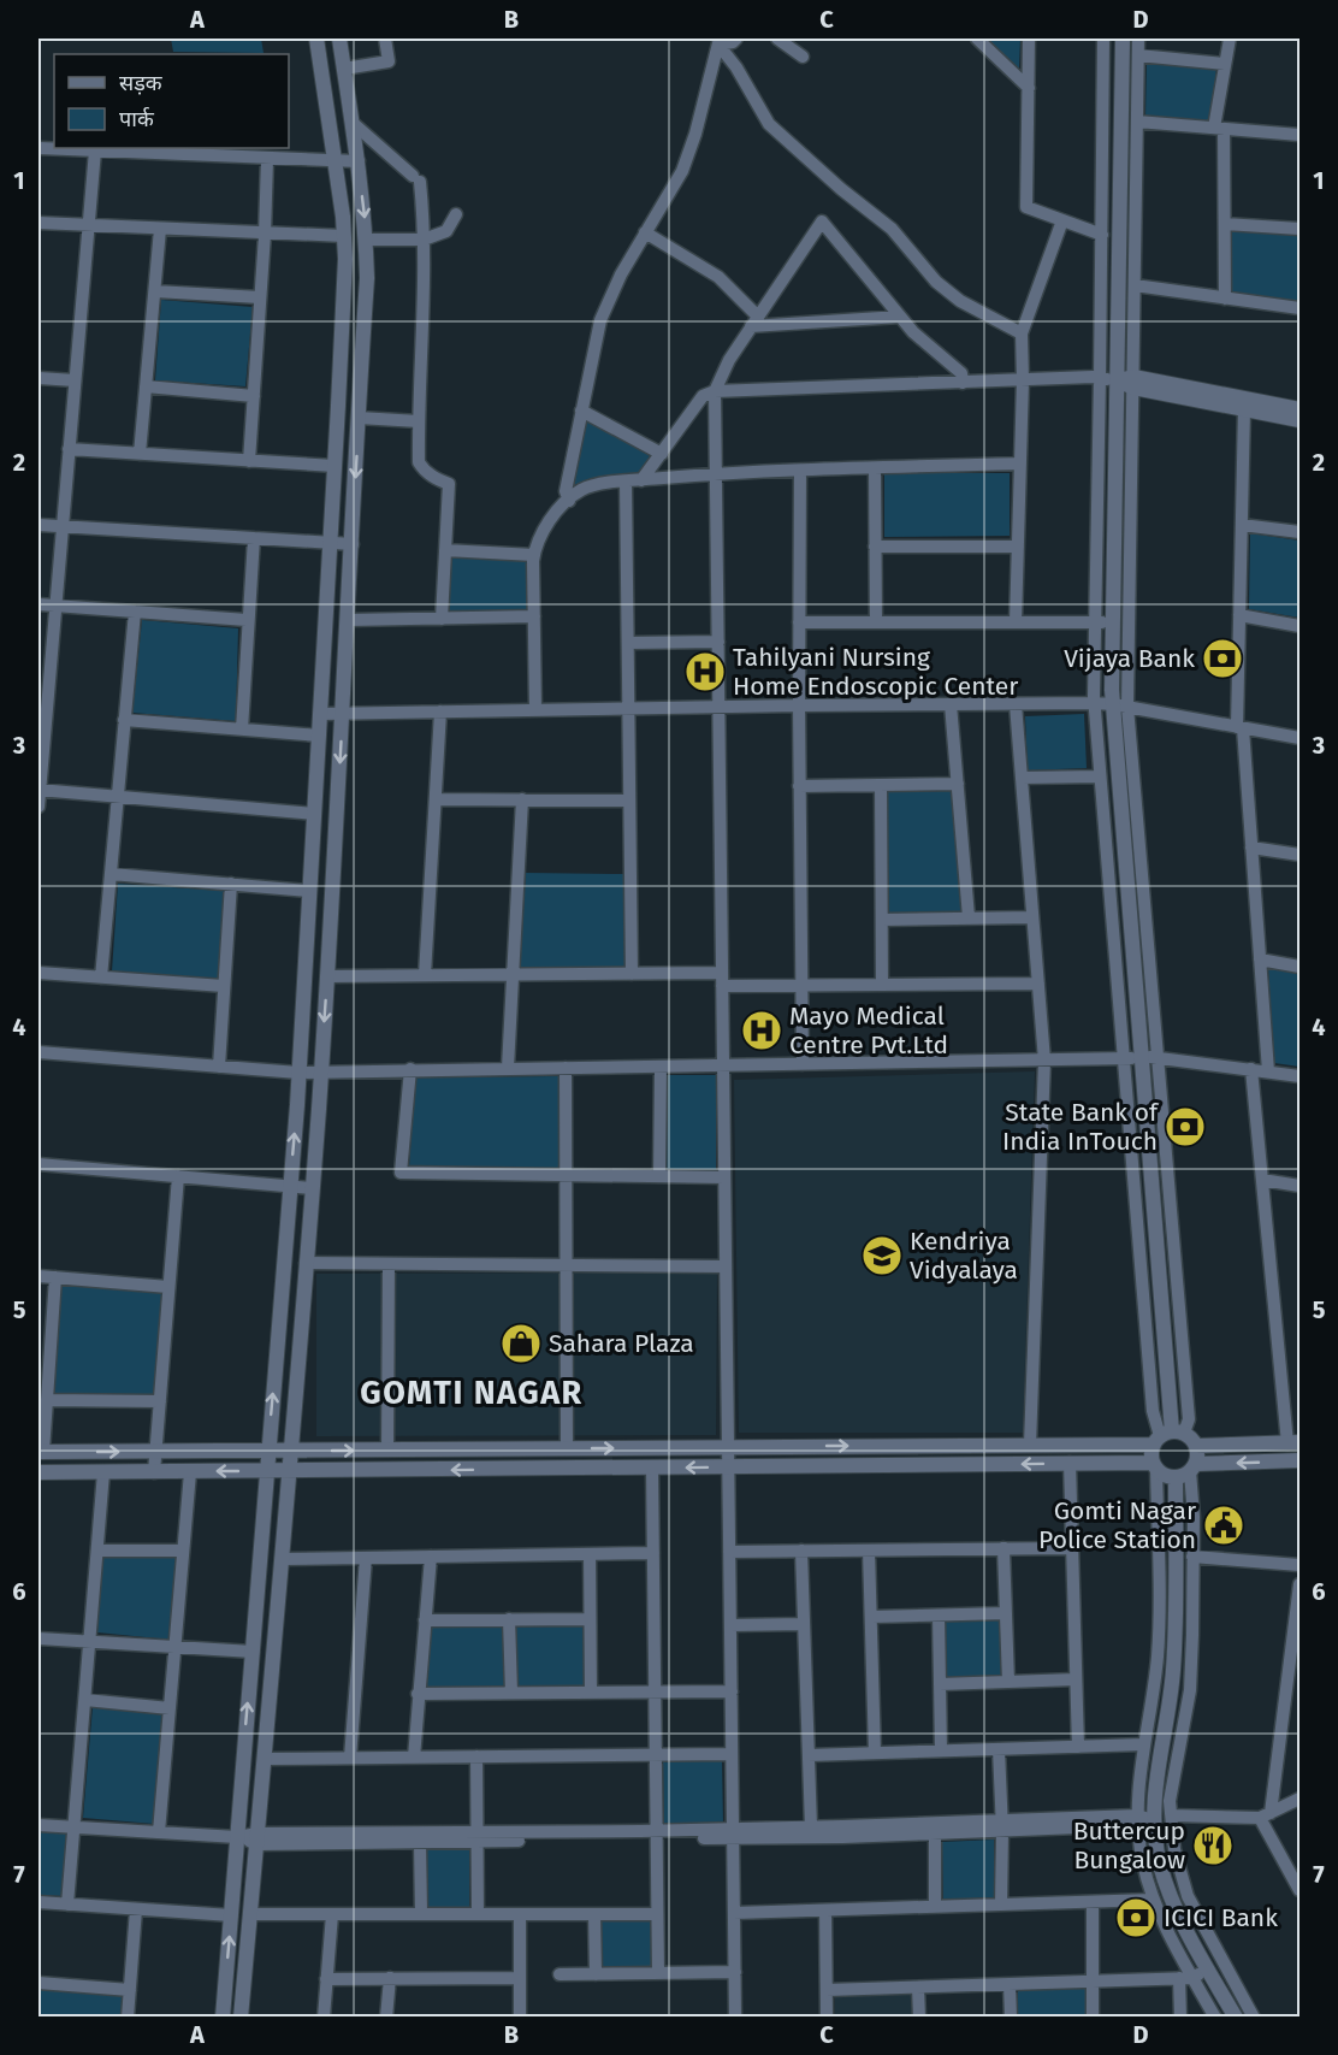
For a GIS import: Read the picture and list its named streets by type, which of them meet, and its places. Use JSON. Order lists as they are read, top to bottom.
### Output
{
  "districts": ["GOMTI NAGAR"],
  "places": {
    "bank": ["Vijaya Bank", "State Bank of India InTouch", "ICICI Bank"],
    "hospital": ["Tahilyani Nursing Home Endoscopic Center", "Mayo Medical Centre Pvt.Ltd"],
    "school or university": ["Kendriya Vidyalaya"],
    "shop": ["Sahara Plaza"],
    "public building": ["Gomti Nagar Police Station"],
    "restaurant": ["Buttercup Bungalow"]
  },
  "legend": ["सड़क", "पार्क"],
  "grid": {
    "columns": [
      "A",
      "B",
      "C",
      "D"
    ],
    "rows": [
      "1",
      "2",
      "3",
      "4",
      "5",
      "6",
      "7"
    ]
  }
}
